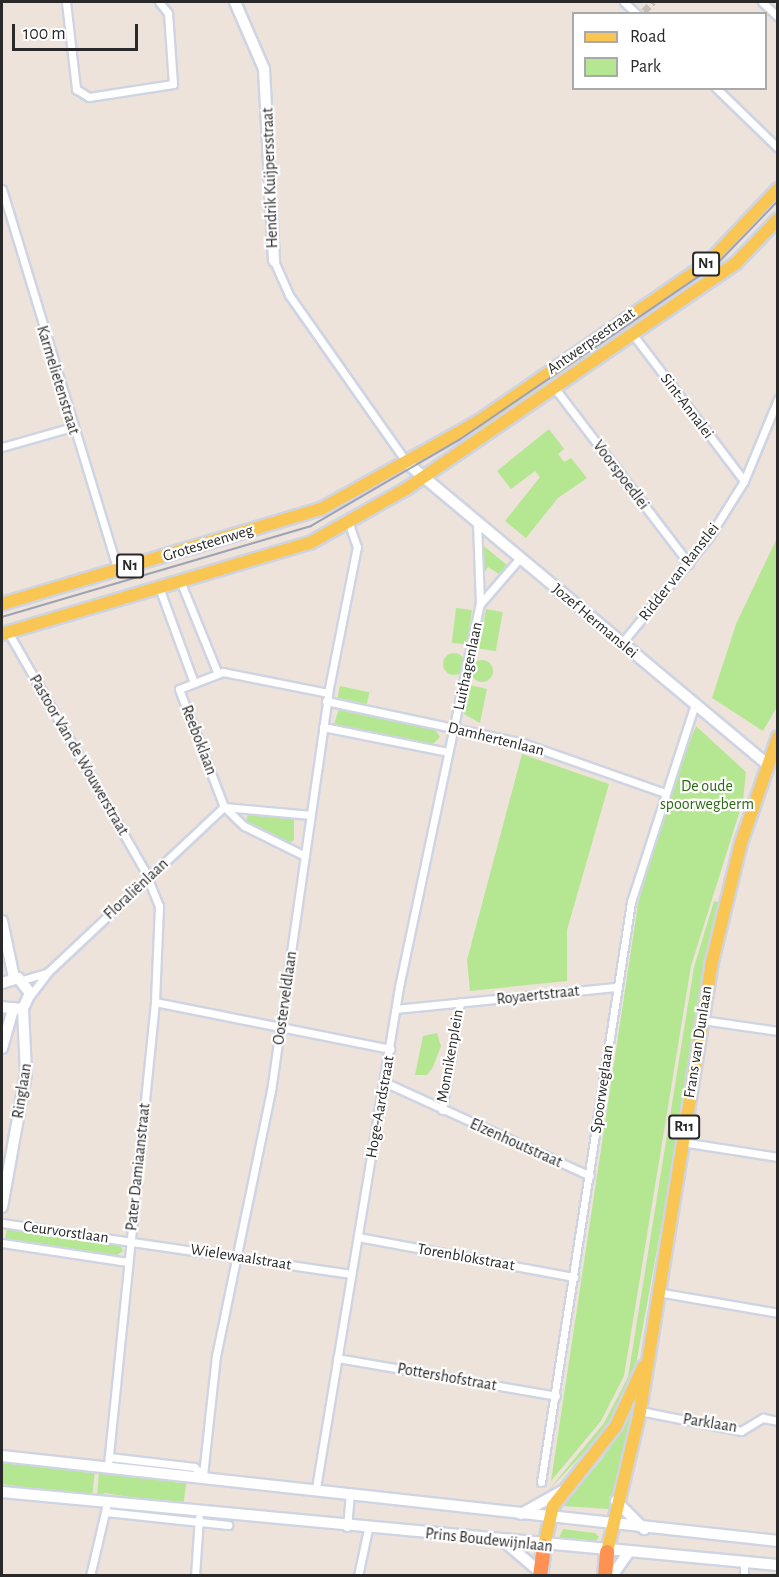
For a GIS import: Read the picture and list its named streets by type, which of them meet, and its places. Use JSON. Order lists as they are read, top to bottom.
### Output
{
  "streets": {
    "highway": ["R11"],
    "main road": [
      "Hendrik Kuijpersstraat",
      "N1",
      "Antwerpsestraat",
      "Grotesteenweg",
      "Jozef Hermanslei",
      "Frans van Dunlaan",
      "Ringlaan",
      "Prins Boudewijnlaan"
    ],
    "street": [
      "Karmelietenstraat",
      "Sint-Annalei",
      "Voorspoedlei",
      "Ridder van Ranstlei",
      "Luithagenlaan",
      "Damhertenlaan",
      "Reeboklaan",
      "Pastoor Van de Wouwerstraat",
      "Floraliënlaan",
      "Royaertstraat",
      "Oosterveldlaan",
      "Monnikenplein",
      "Spoorweglaan",
      "Hoge-Aardstraat",
      "Elzenhoutstraat",
      "Pater Damiaanstraat",
      "Ceurvorstlaan",
      "Wielewaalstraat",
      "Torenblokstraat",
      "Pottershofstraat",
      "Parklaan"
    ]
  },
  "crossings": [
    ["Hendrik Kuijpersstraat", "Antwerpsestraat"],
    ["Hendrik Kuijpersstraat", "Grotesteenweg"],
    ["Antwerpsestraat", "Sint-Annalei"],
    ["Antwerpsestraat", "Voorspoedlei"],
    ["Antwerpsestraat", "Grotesteenweg"],
    ["Antwerpsestraat", "Jozef Hermanslei"],
    ["Antwerpsestraat", "Oosterveldlaan"],
    ["Karmelietenstraat", "Grotesteenweg"],
    ["Sint-Annalei", "Ridder van Ranstlei"],
    ["Voorspoedlei", "Ridder van Ranstlei"],
    ["Grotesteenweg", "Pastoor Van de Wouwerstraat"],
    ["Ridder van Ranstlei", "Jozef Hermanslei"],
    ["Jozef Hermanslei", "Luithagenlaan"],
    ["Jozef Hermanslei", "Frans van Dunlaan"],
    ["Jozef Hermanslei", "Spoorweglaan"],
    ["Jozef Hermanslei", "R11"],
    ["Luithagenlaan", "Damhertenlaan"],
    ["Luithagenlaan", "Hoge-Aardstraat"],
    ["Damhertenlaan", "Oosterveldlaan"],
    ["Damhertenlaan", "Spoorweglaan"],
    ["Damhertenlaan", "Hoge-Aardstraat"],
    ["Reeboklaan", "Floraliënlaan"],
    ["Pastoor Van de Wouwerstraat", "Floraliënlaan"],
    ["Pastoor Van de Wouwerstraat", "Pater Damiaanstraat"],
    ["Floraliënlaan", "Pater Damiaanstraat"],
    ["Royaertstraat", "Monnikenplein"],
    ["Royaertstraat", "Spoorweglaan"],
    ["Oosterveldlaan", "Wielewaalstraat"],
    ["Oosterveldlaan", "Prins Boudewijnlaan"],
    ["Frans van Dunlaan", "R11"],
    ["Frans van Dunlaan", "Parklaan"],
    ["Frans van Dunlaan", "Prins Boudewijnlaan"],
    ["Monnikenplein", "Hoge-Aardstraat"],
    ["Monnikenplein", "Elzenhoutstraat"],
    ["Spoorweglaan", "Elzenhoutstraat"],
    ["Spoorweglaan", "Torenblokstraat"],
    ["Spoorweglaan", "Pottershofstraat"],
    ["Hoge-Aardstraat", "Wielewaalstraat"],
    ["Hoge-Aardstraat", "Torenblokstraat"],
    ["Hoge-Aardstraat", "Pottershofstraat"],
    ["Hoge-Aardstraat", "Prins Boudewijnlaan"],
    ["R11", "Prins Boudewijnlaan"],
    ["Pater Damiaanstraat", "Ceurvorstlaan"],
    ["Pater Damiaanstraat", "Wielewaalstraat"],
    ["Pater Damiaanstraat", "Prins Boudewijnlaan"],
    ["Ceurvorstlaan", "Wielewaalstraat"]
  ],
  "parks": ["De oude spoorwegberm"],
  "legend": ["Road", "Park"],
  "scale_bar": "100 m"
}
